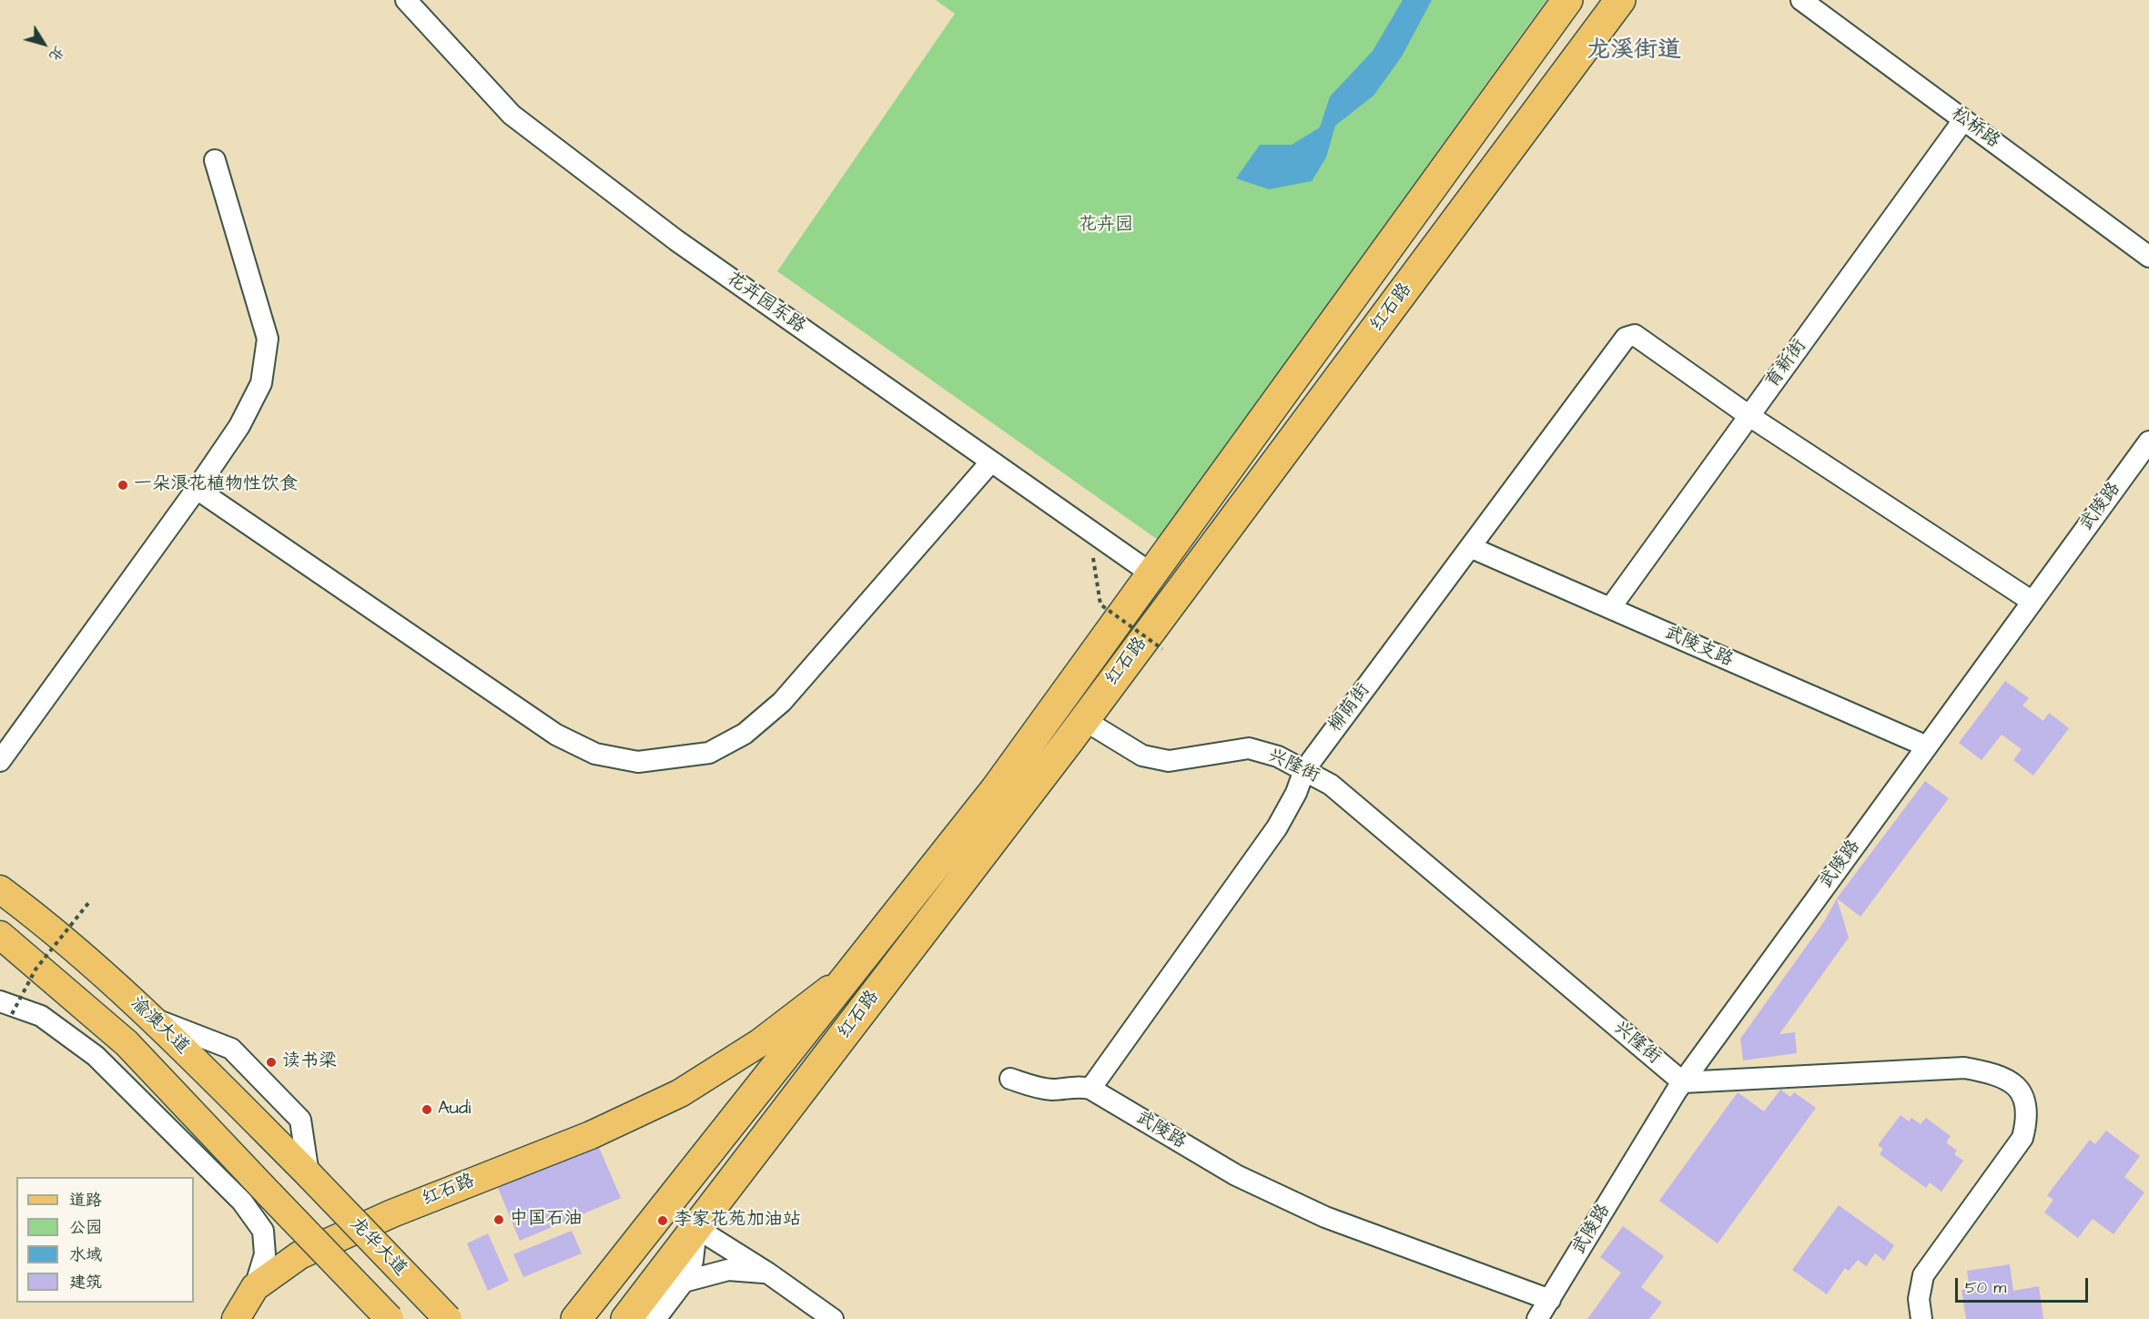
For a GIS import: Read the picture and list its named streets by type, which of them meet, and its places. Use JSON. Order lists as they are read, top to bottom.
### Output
{
  "streets": {
    "highway": ["红石路"],
    "main road": ["渝澳大道", "龙华大道"],
    "street": [
      "松桥路",
      "花卉园东路",
      "育新街",
      "武陵路",
      "武陵支路",
      "柳荫街",
      "兴隆街"
    ]
  },
  "crossings": [
    ["松桥路", "育新街"],
    ["花卉园东路", "红石路"],
    ["红石路", "兴隆街"],
    ["育新街", "武陵支路"],
    ["育新街", "柳荫街"],
    ["武陵路", "武陵支路"],
    ["武陵路", "柳荫街"],
    ["武陵路", "兴隆街"],
    ["武陵支路", "柳荫街"],
    ["柳荫街", "兴隆街"],
    ["渝澳大道", "龙华大道"]
  ],
  "districts": ["龙溪街道"],
  "parks": ["花卉园"],
  "places": [
    "一朵浪花植物性饮食",
    "读书梁",
    "Audi",
    "中国石油",
    "李家花苑加油站"
  ],
  "legend": [
    "道路",
    "公园",
    "水域",
    "建筑"
  ],
  "scale_bar": "50 m",
  "north": "bottom right"
}
